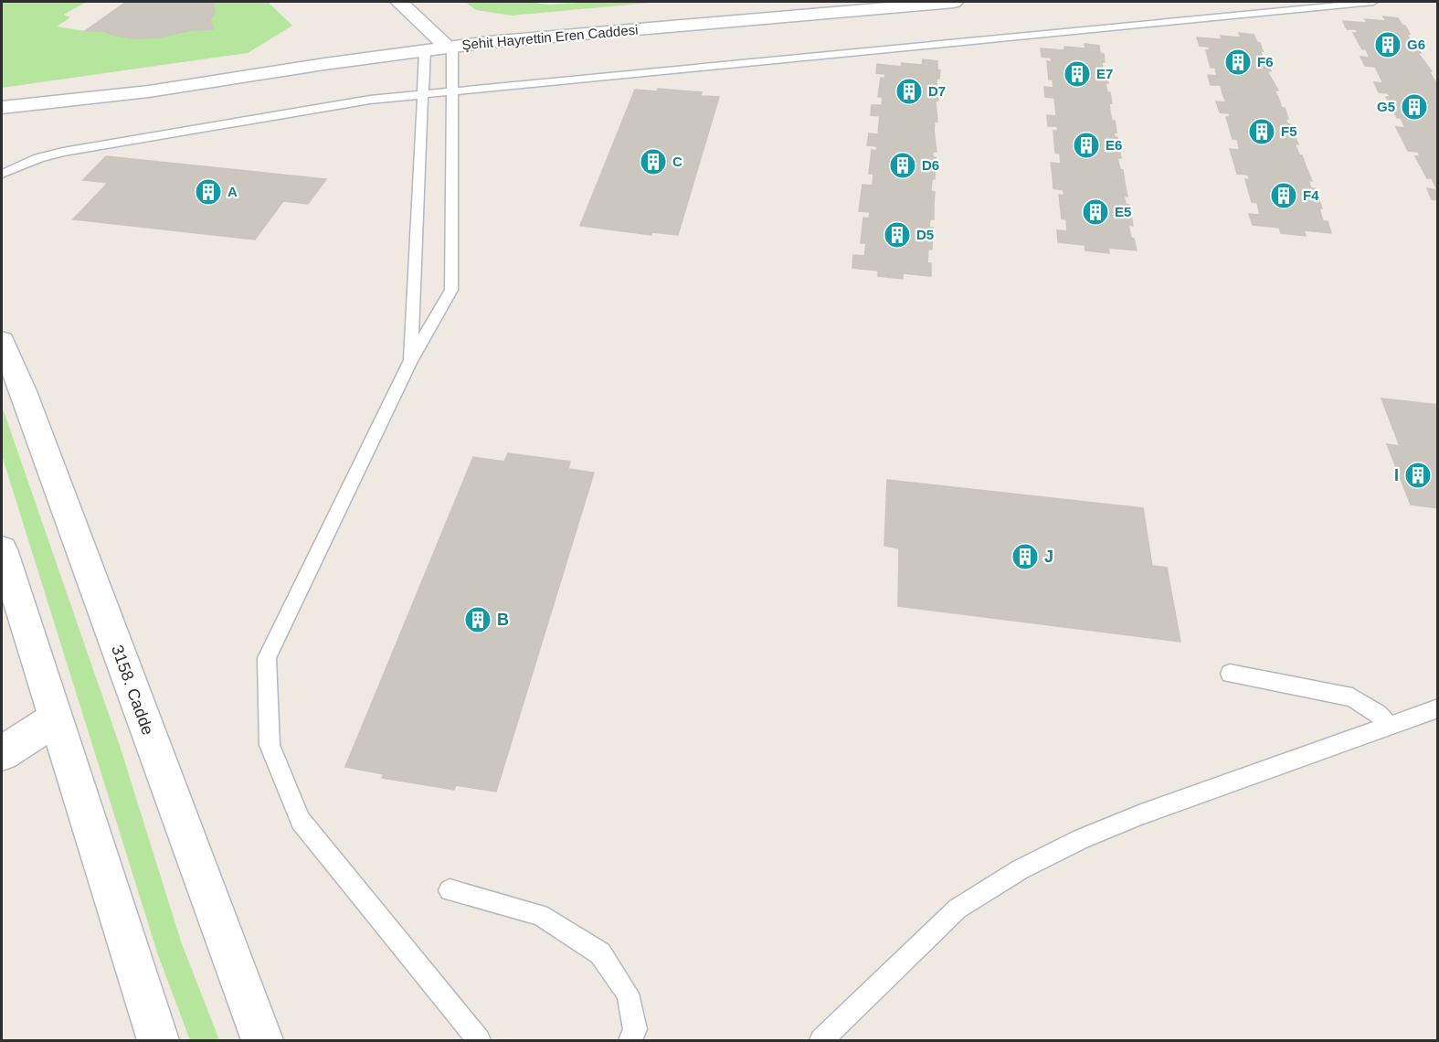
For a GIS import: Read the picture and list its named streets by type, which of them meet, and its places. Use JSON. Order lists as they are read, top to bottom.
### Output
{
  "streets": {
    "main road": ["Şehit Hayrettin Eren Caddesi", "3158. Cadde"]
  },
  "places": {
    "building": [
      "G6",
      "F6",
      "E7",
      "D7",
      "G5",
      "F5",
      "E6",
      "C",
      "D6",
      "A",
      "F4",
      "E5",
      "D5",
      "I",
      "J",
      "B"
    ]
  }
}
